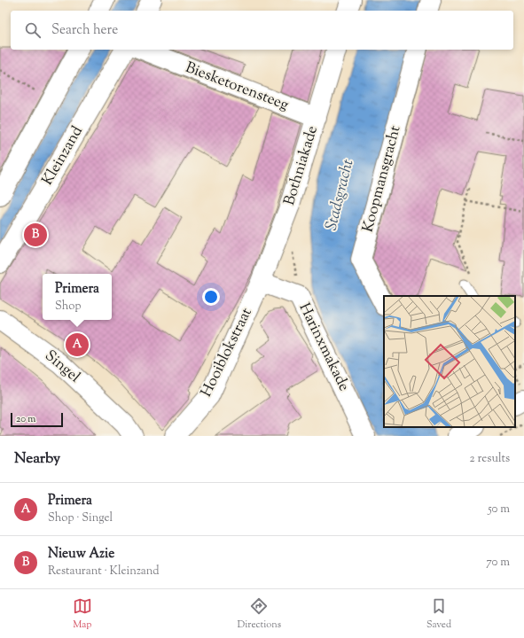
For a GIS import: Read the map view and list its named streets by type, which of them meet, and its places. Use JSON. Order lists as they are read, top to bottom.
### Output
{
  "streets": {
    "street": [
      "Biesketorensteeg",
      "Kleinzand",
      "Bothniakade",
      "Koopmansgracht",
      "Harinxmakade",
      "Hooiblokstraat",
      "Singel"
    ]
  },
  "crossings": [
    ["Biesketorensteeg", "Bothniakade"],
    ["Bothniakade", "Harinxmakade"],
    ["Bothniakade", "Hooiblokstraat"],
    ["Harinxmakade", "Hooiblokstraat"]
  ],
  "water": ["Stadsgracht"],
  "scale_bar": "20 m",
  "page": {
    "search": "Search here",
    "pins": ["B", "A"],
    "popup": ["Primera", "Shop"],
    "scale": "20 m",
    "heading": ["Nearby", "2 results"],
    "list": [
      {
        "mark": "A",
        "name": "Primera",
        "note": "Shop · Singel",
        "value": "50 m"
      },
      {
        "mark": "B",
        "name": "Nieuw Azie",
        "note": "Restaurant · Kleinzand",
        "value": "70 m"
      }
    ],
    "nav": ["Map", "Directions", "Saved"]
  }
}
